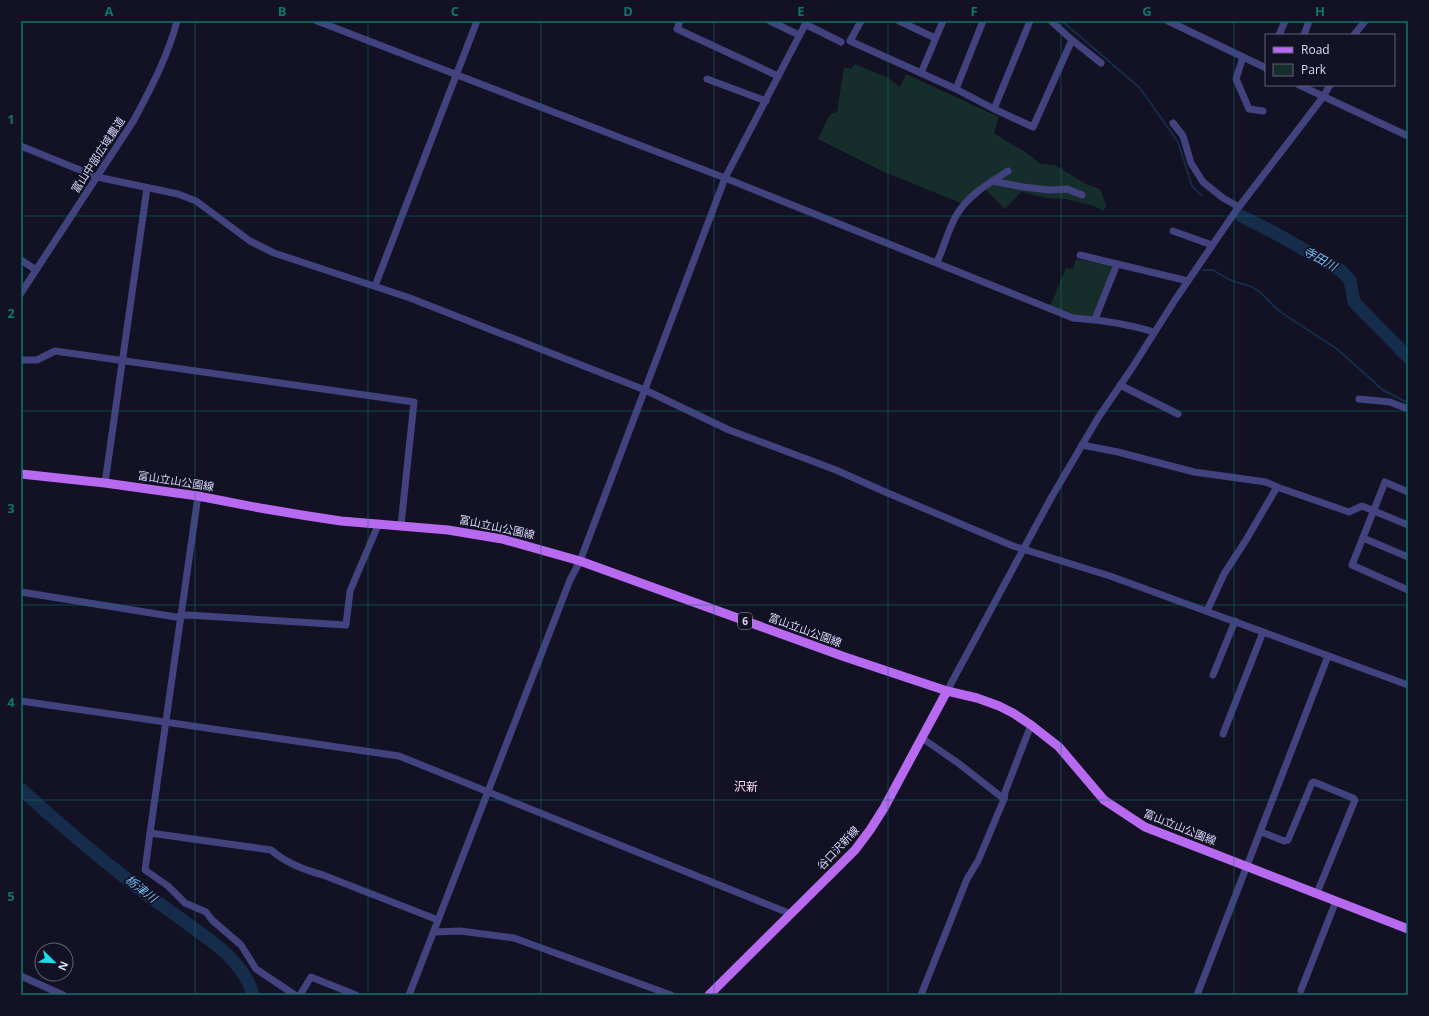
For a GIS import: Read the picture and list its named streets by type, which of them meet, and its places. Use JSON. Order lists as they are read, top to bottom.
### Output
{
  "streets": {
    "main road": ["富山立山公園線", "6", "谷口沢新線"],
    "street": ["富山中部広域農道"]
  },
  "crossings": [
    ["富山立山公園線", "谷口沢新線"]
  ],
  "districts": ["沢新"],
  "water": ["寺田川", "栃津川"],
  "legend": ["Road", "Park"],
  "north": "bottom right",
  "grid": {
    "columns": [
      "A",
      "B",
      "C",
      "D",
      "E",
      "F",
      "G",
      "H"
    ],
    "rows": [
      "1",
      "2",
      "3",
      "4",
      "5"
    ]
  }
}
